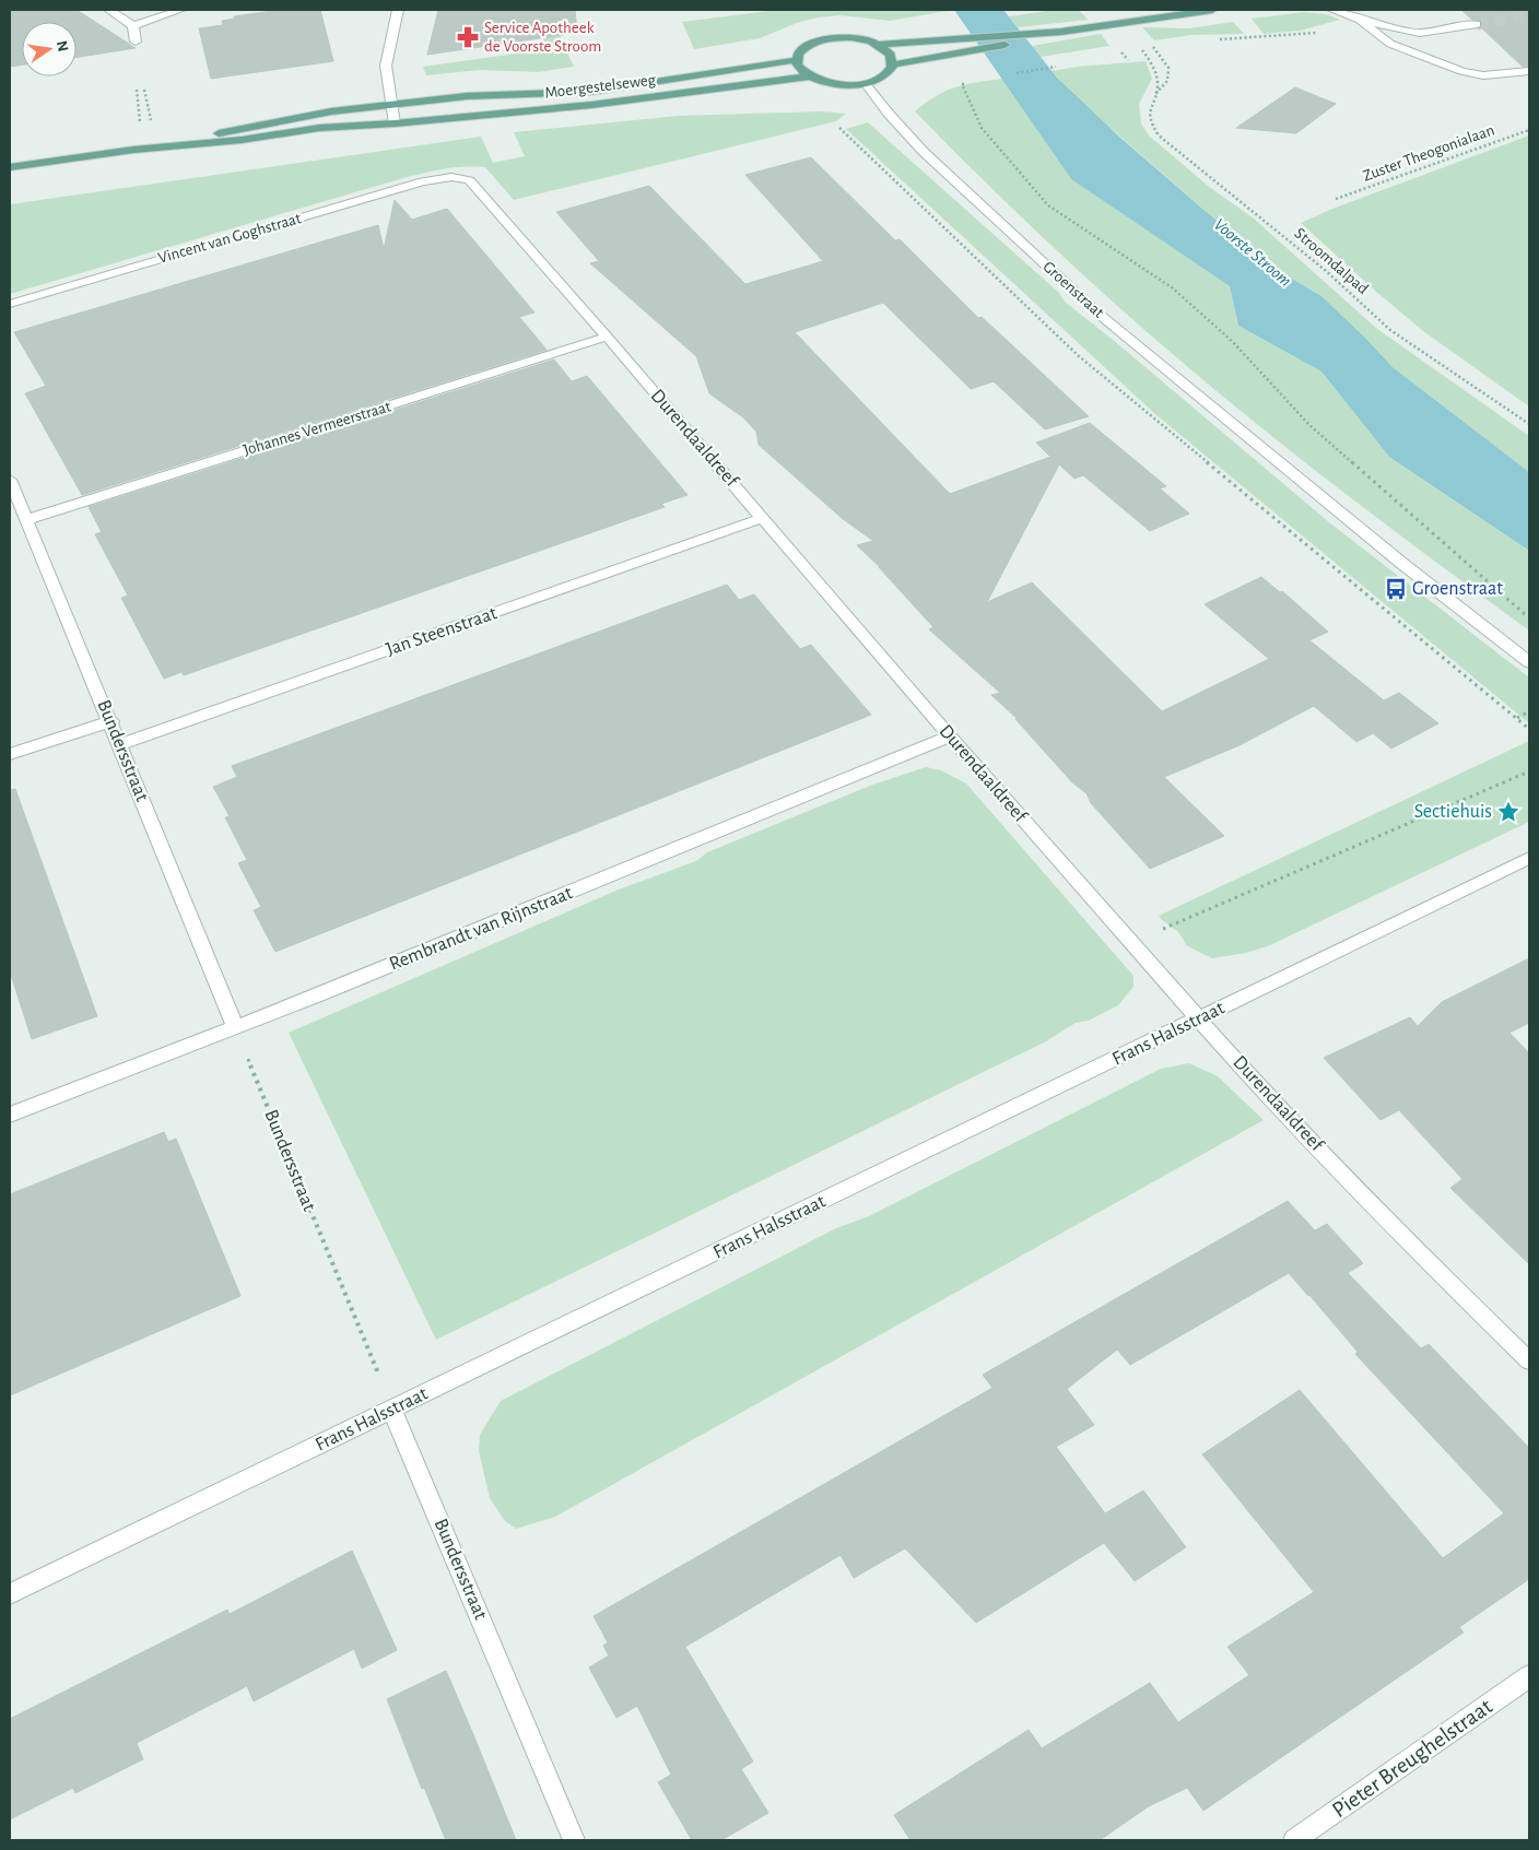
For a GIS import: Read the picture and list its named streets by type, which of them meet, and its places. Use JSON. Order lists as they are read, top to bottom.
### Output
{
  "streets": {
    "main road": ["Moergestelseweg"],
    "street": [
      "Vincent van Goghstraat",
      "Groenstraat",
      "Johannes Vermeerstraat",
      "Durendaaldreef",
      "Jan Steenstraat",
      "Bundersstraat",
      "Rembrandt van Rijnstraat",
      "Frans Halsstraat",
      "Pieter Breughelstraat"
    ],
    "path": ["Zuster Theogonialaan", "Stroomdalpad"]
  },
  "crossings": [
    ["Vincent van Goghstraat", "Durendaaldreef"],
    ["Johannes Vermeerstraat", "Durendaaldreef"],
    ["Johannes Vermeerstraat", "Bundersstraat"],
    ["Durendaaldreef", "Jan Steenstraat"],
    ["Durendaaldreef", "Rembrandt van Rijnstraat"],
    ["Durendaaldreef", "Frans Halsstraat"],
    ["Jan Steenstraat", "Bundersstraat"],
    ["Bundersstraat", "Rembrandt van Rijnstraat"],
    ["Bundersstraat", "Frans Halsstraat"]
  ],
  "water": ["Voorste Stroom"],
  "places": {
    "pharmacy": ["Service Apotheek de Voorste Stroom"],
    "bus stop": ["Groenstraat"],
    "place": ["Sectiehuis"]
  },
  "north": "right"
}
